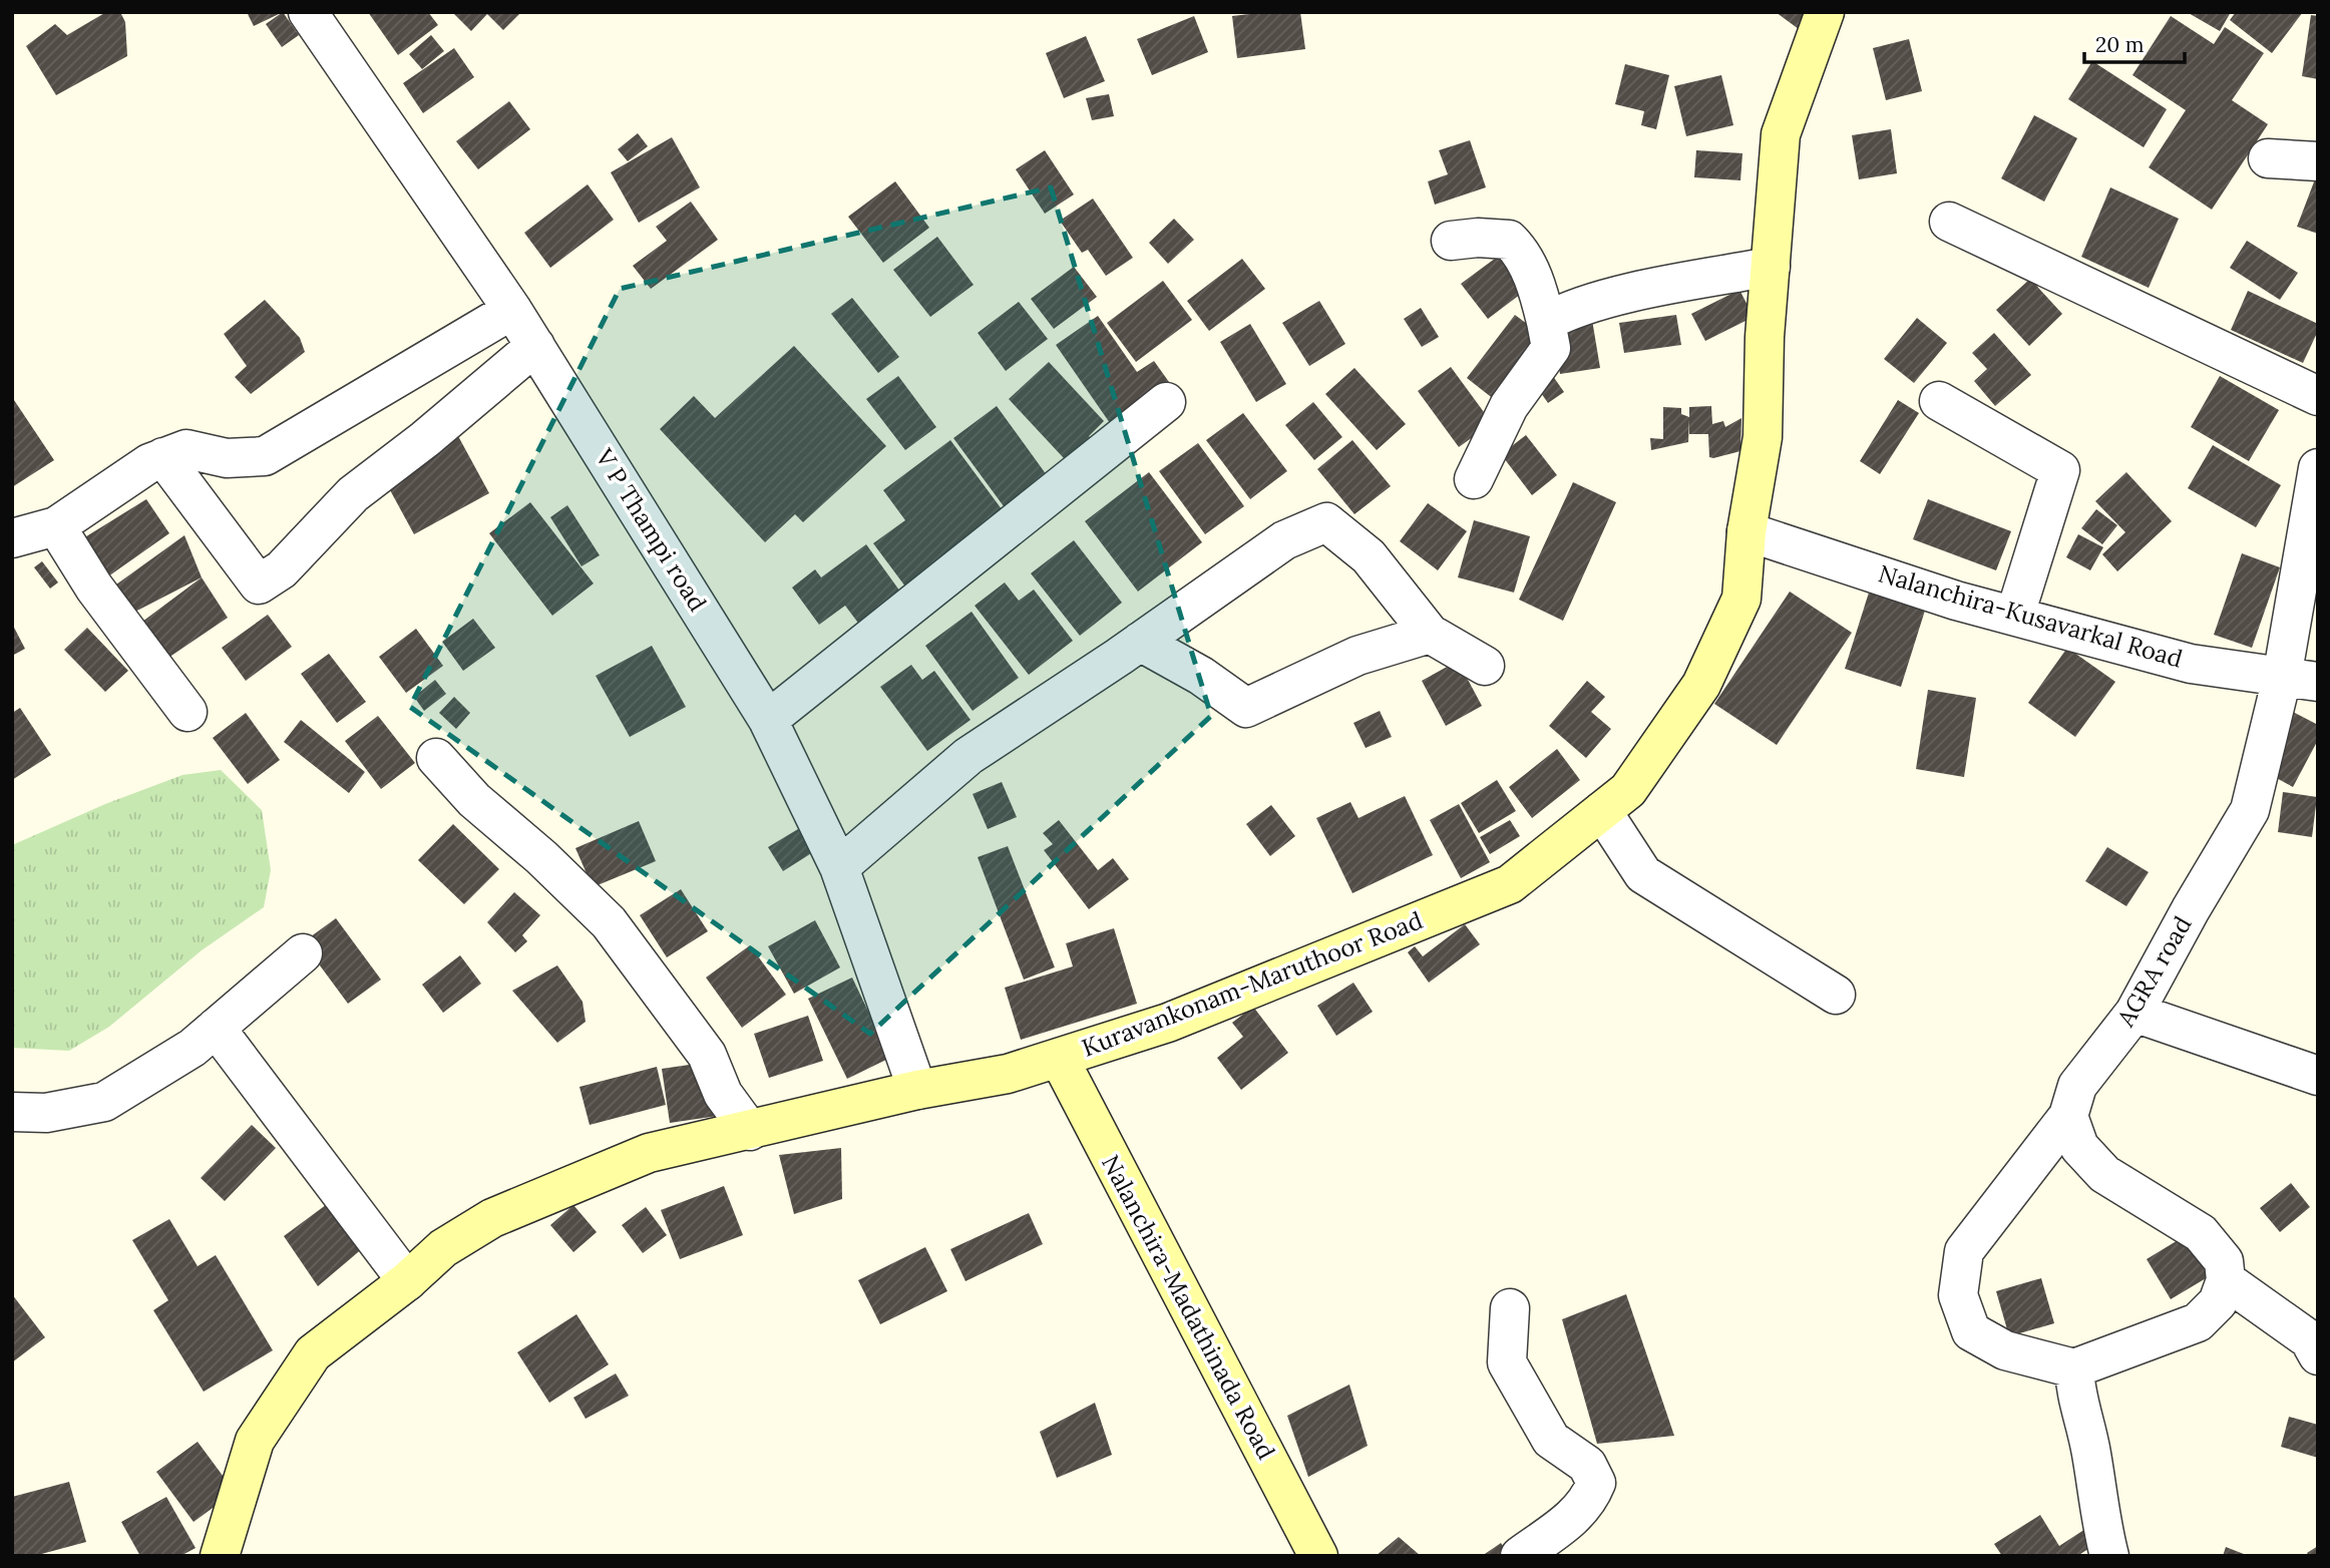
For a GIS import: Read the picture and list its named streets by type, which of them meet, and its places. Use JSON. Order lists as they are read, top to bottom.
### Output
{
  "streets": {
    "main road": ["Kuravankonam-Maruthoor Road", "Nalanchira-Madathinada Road"],
    "street": ["V P Thampi road", "Nalanchira-Kusavarkal Road", "AGRA road"]
  },
  "crossings": [
    ["V P Thampi road", "Kuravankonam-Maruthoor Road"],
    ["Nalanchira-Kusavarkal Road", "AGRA road"],
    ["Nalanchira-Kusavarkal Road", "Kuravankonam-Maruthoor Road"],
    ["Kuravankonam-Maruthoor Road", "Nalanchira-Madathinada Road"]
  ],
  "scale_bar": "20 m"
}
